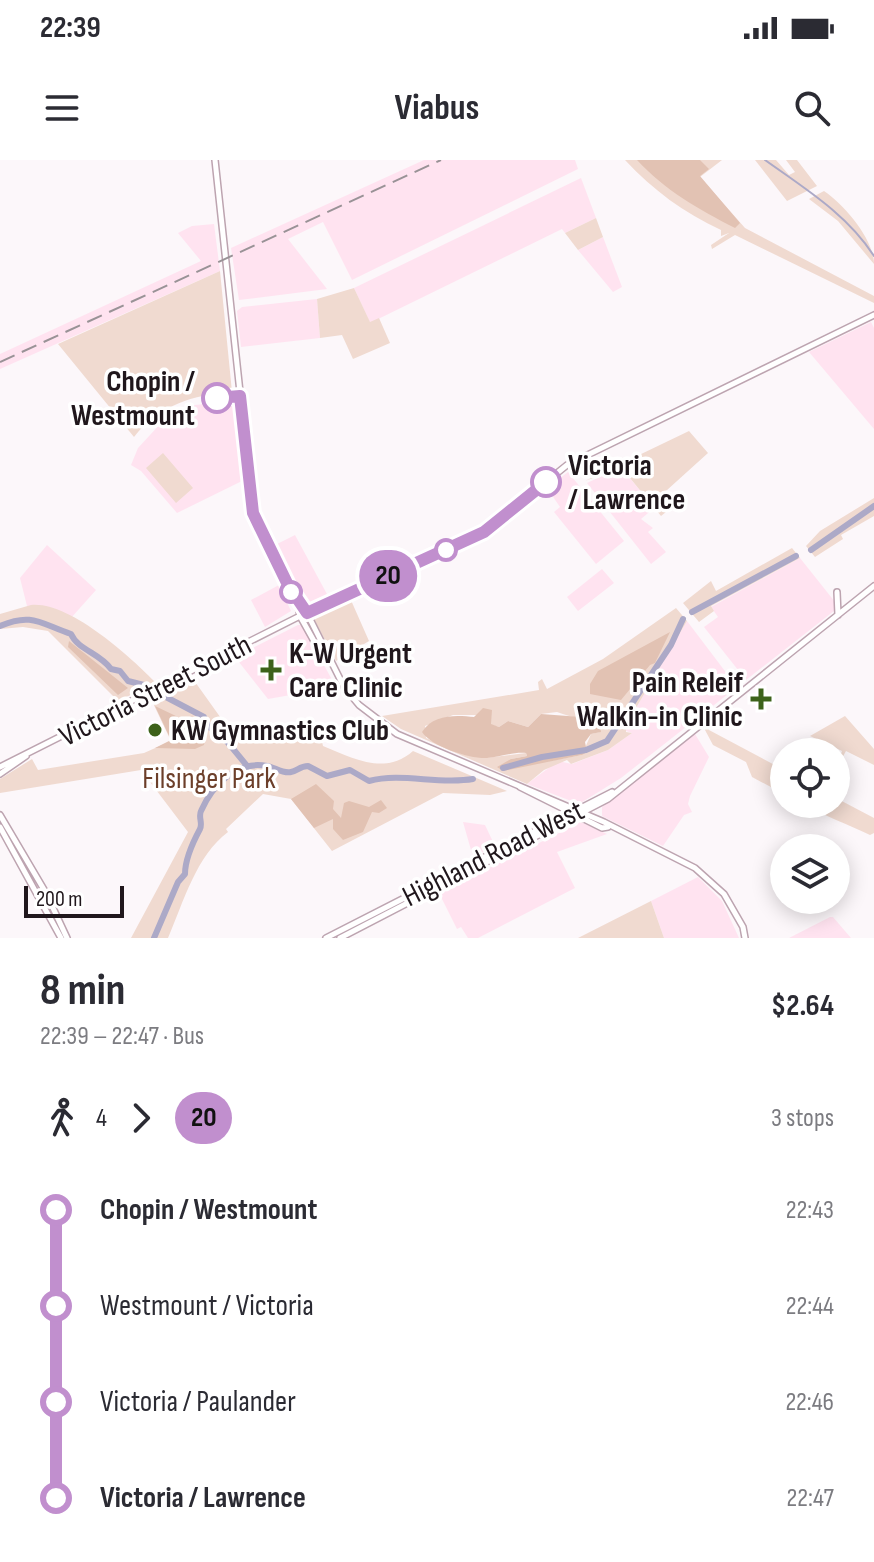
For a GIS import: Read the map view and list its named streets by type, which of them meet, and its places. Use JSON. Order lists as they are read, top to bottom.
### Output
{
  "streets": {
    "main road": ["Victoria Street South", "Highland Road West"]
  },
  "parks": ["Filsinger Park"],
  "places": {
    "other": ["Chopin / Westmount", "Victoria / Lawrence", "KW Gymnastics Club"],
    "health": ["K-W Urgent Care Clinic", "Pain Releif Walkin-in Clinic"]
  },
  "lines": ["bus line 20"],
  "scale_bar": "200 m",
  "page": {
    "status": "22:39",
    "header": "Viabus",
    "on_map": "20",
    "scale": "200 m",
    "heading": ["8 min", "22:39 – 22:47 · Bus", "$2.64"],
    "legs": ["4", "20", "3 stops"],
    "list": [
      {
        "name": "Chopin / Westmount",
        "value": "22:43"
      },
      {
        "name": "Westmount / Victoria",
        "value": "22:44"
      },
      {
        "name": "Victoria / Paulander",
        "value": "22:46"
      },
      {
        "name": "Victoria / Lawrence",
        "value": "22:47"
      }
    ]
  }
}
